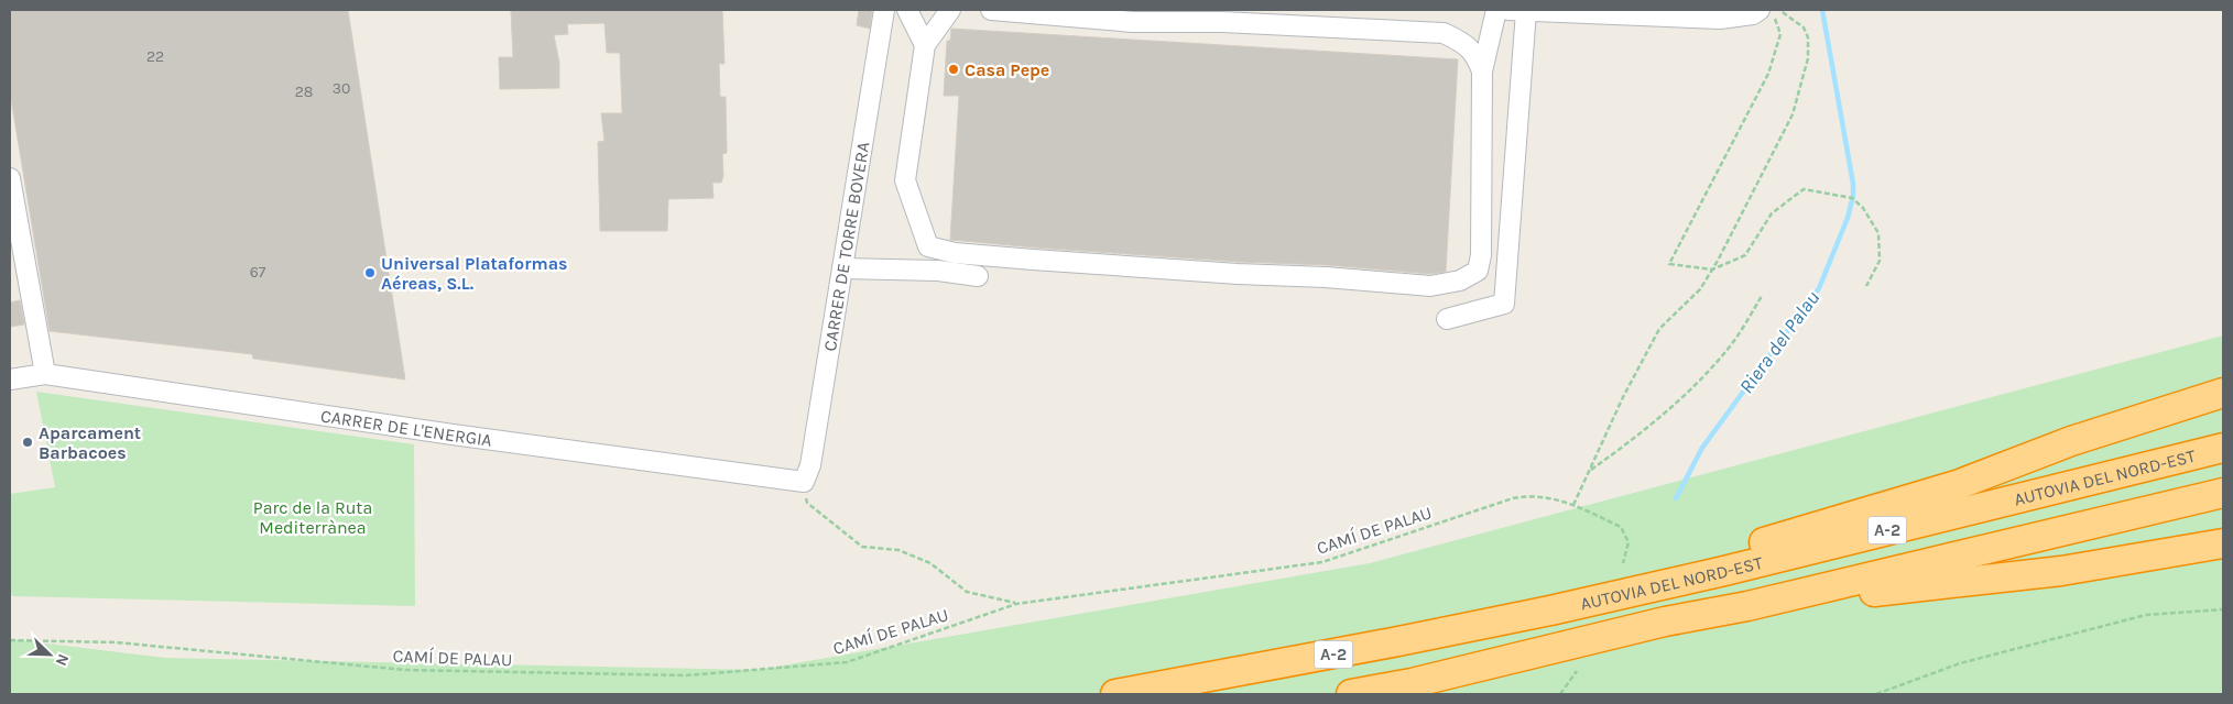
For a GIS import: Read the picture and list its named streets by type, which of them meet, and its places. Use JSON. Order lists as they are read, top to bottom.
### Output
{
  "streets": {
    "highway": ["AUTOVIA DEL NORD-EST", "A-2"],
    "street": ["CARRER DE TORRE BOVERA", "CARRER DE L'ENERGIA"],
    "path": ["CAMÍ DE PALAU"]
  },
  "crossings": [
    ["CARRER DE TORRE BOVERA", "CARRER DE L'ENERGIA"]
  ],
  "water": ["Riera del Palau"],
  "parks": ["Parc de la Ruta Mediterrànea"],
  "places": ["Casa Pepe", "Universal Plataformas Aéreas, S.L.", "Aparcament Barbacoes"],
  "house_numbers": [
    "22",
    "30",
    "28",
    "67"
  ],
  "north": "bottom right"
}
